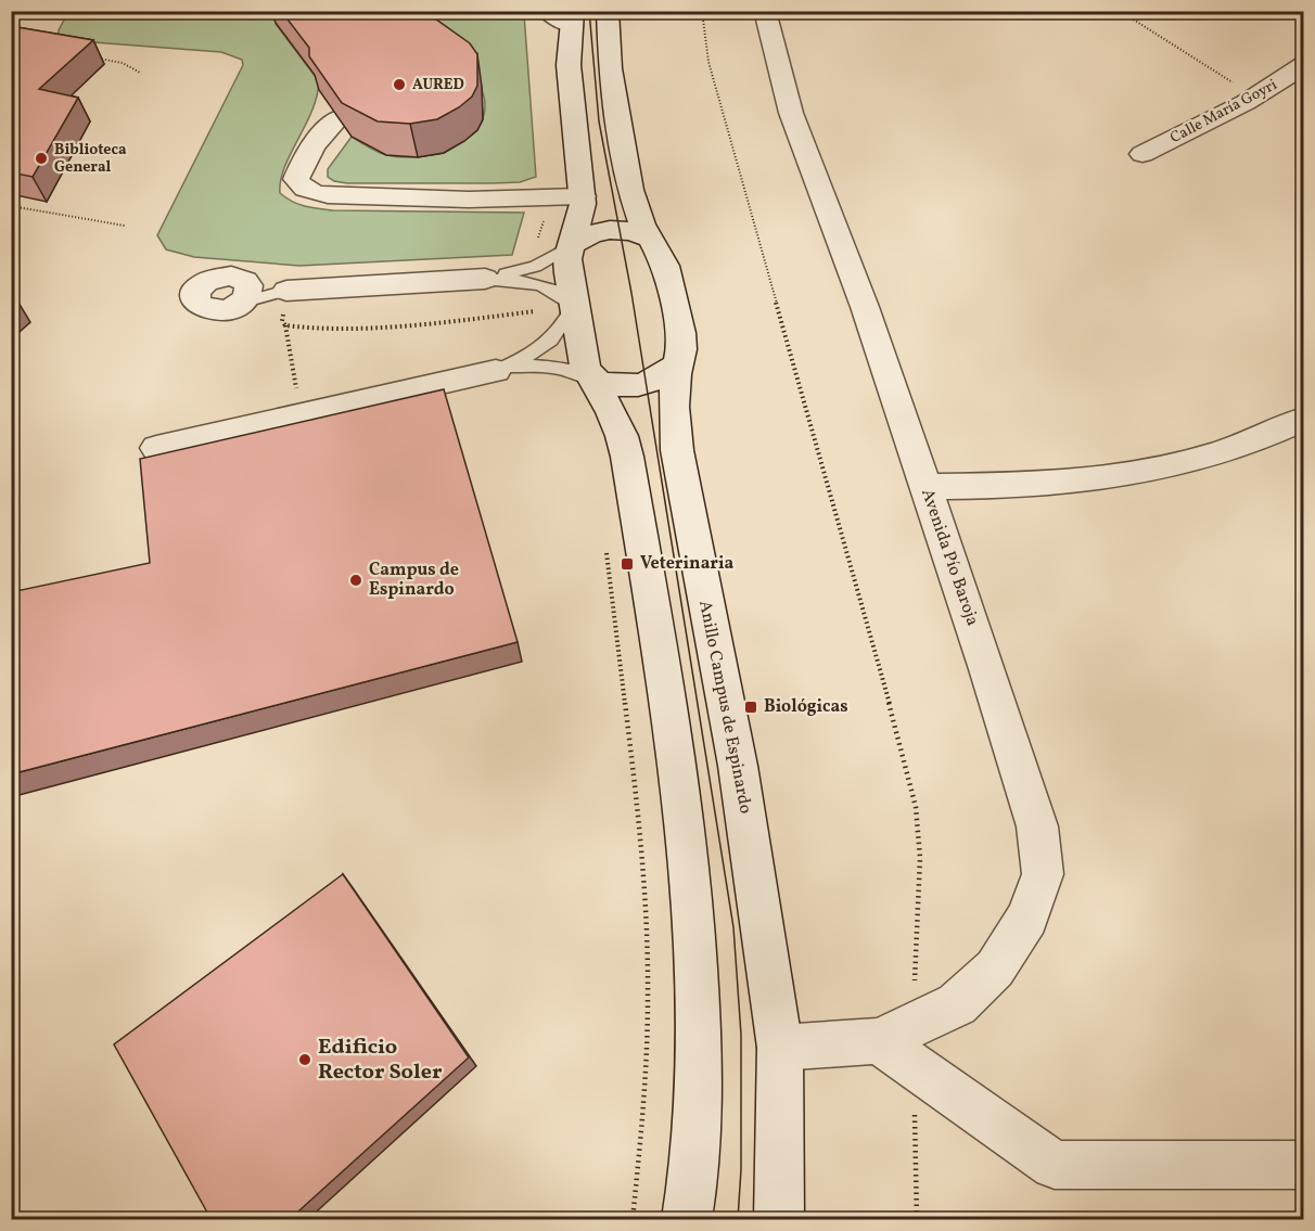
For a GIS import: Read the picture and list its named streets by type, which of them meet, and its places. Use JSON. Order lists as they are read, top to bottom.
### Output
{
  "streets": {
    "street": ["Calle María Goyri", "Avenida Pío Baroja", "Anillo Campus de Espinardo"]
  },
  "places": {
    "other": [
      "AURED",
      "Biblioteca General",
      "Campus de Espinardo",
      "Edificio Rector Soler"
    ],
    "transit": ["Veterinaria", "Biológicas"]
  }
}
